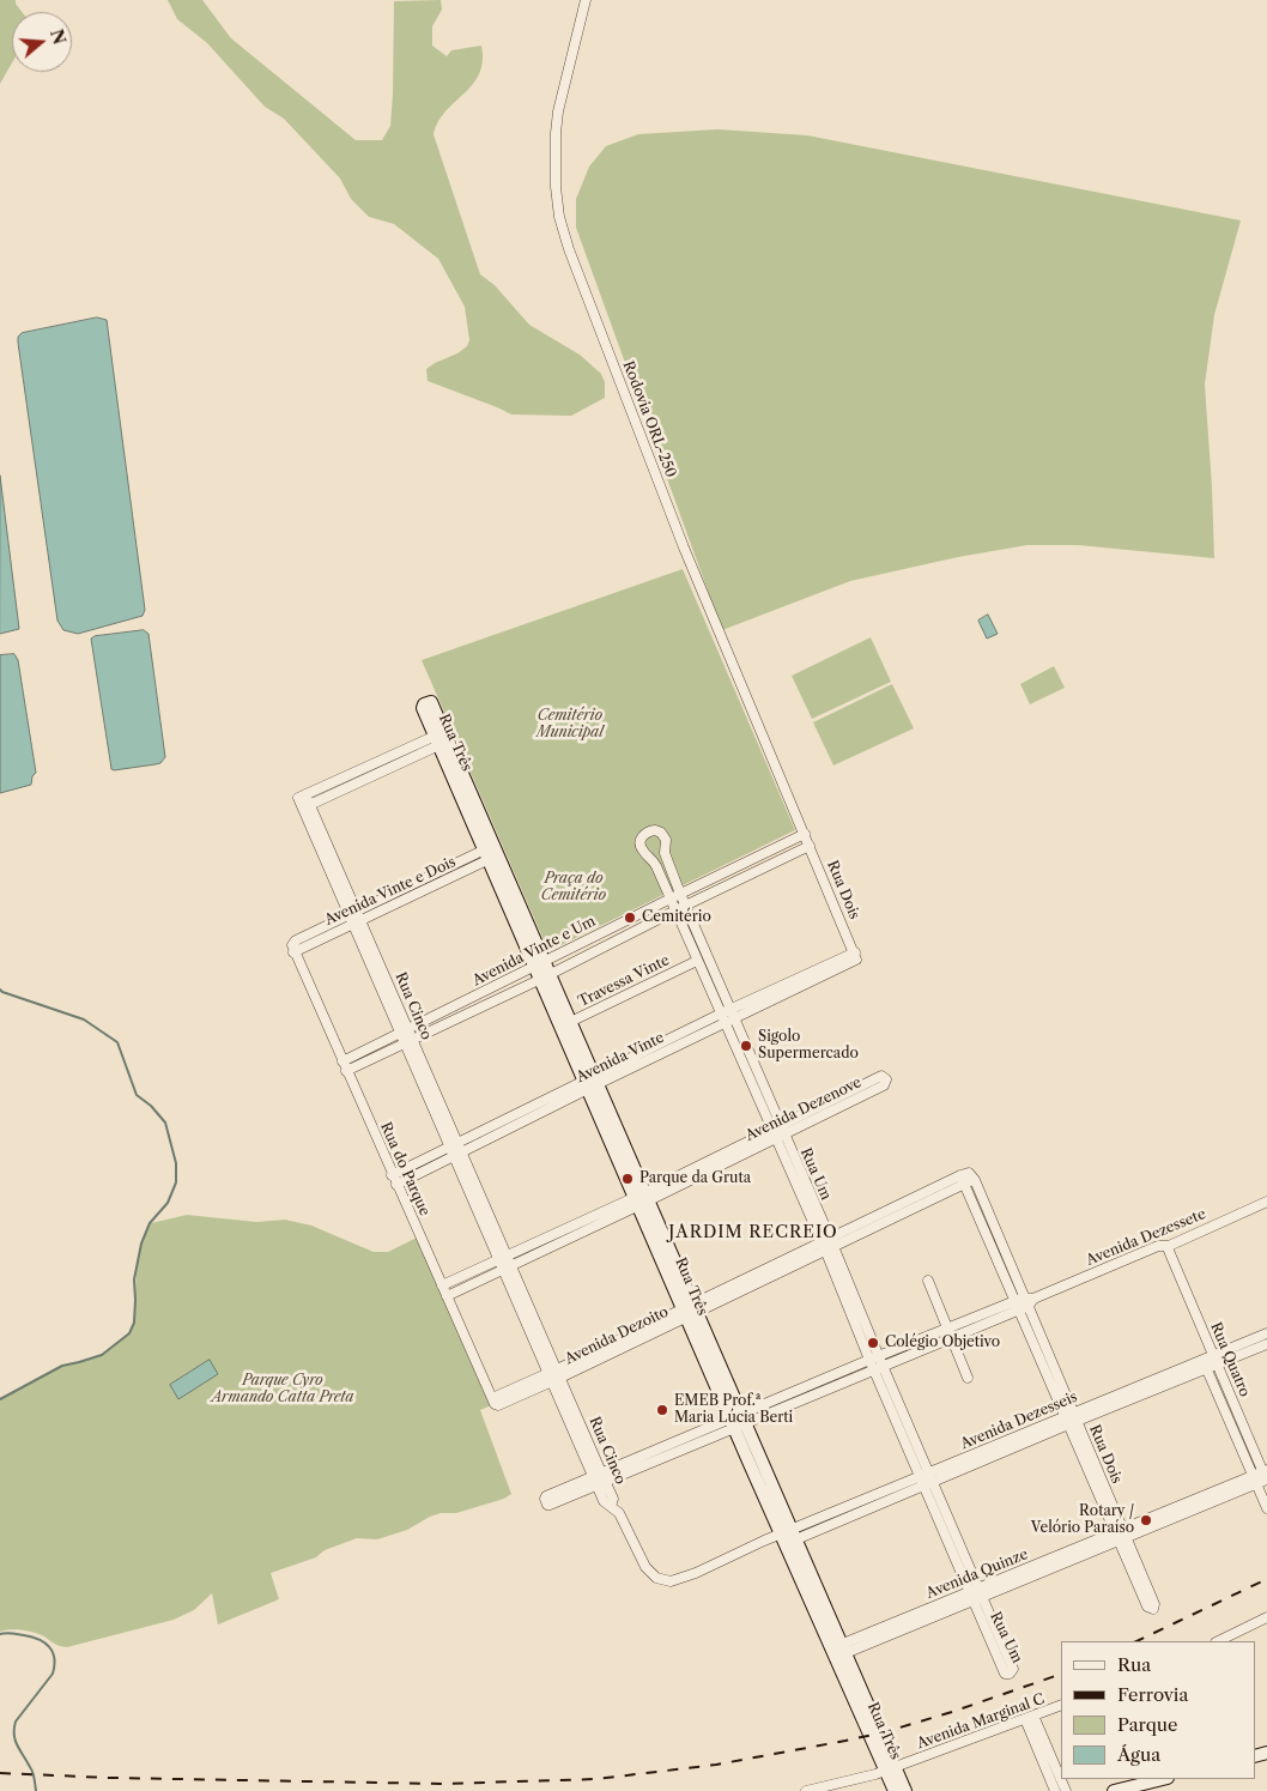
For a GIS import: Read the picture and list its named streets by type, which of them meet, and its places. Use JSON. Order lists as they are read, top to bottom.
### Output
{
  "streets": {
    "street": [
      "Rodovia ORL-250",
      "Rua Três",
      "Rua Dois",
      "Avenida Vinte e Dois",
      "Avenida Vinte e Um",
      "Travessa Vinte",
      "Rua Cinco",
      "Avenida Vinte",
      "Avenida Dezenove",
      "Rua do Parque",
      "Rua Um",
      "Avenida Dezessete",
      "Avenida Dezoito",
      "Rua Quatro",
      "Avenida Dezesseis",
      "Avenida Quinze",
      "Avenida Marginal C"
    ]
  },
  "crossings": [
    ["Rodovia ORL-250", "Rua Dois"],
    ["Rodovia ORL-250", "Avenida Vinte e Um"],
    ["Rua Três", "Avenida Vinte e Dois"],
    ["Rua Três", "Avenida Vinte e Um"],
    ["Rua Três", "Travessa Vinte"],
    ["Rua Três", "Rua Cinco"],
    ["Rua Três", "Avenida Vinte"],
    ["Rua Três", "Avenida Dezenove"],
    ["Rua Três", "Avenida Dezessete"],
    ["Rua Três", "Avenida Dezoito"],
    ["Rua Três", "Avenida Dezesseis"],
    ["Rua Três", "Avenida Quinze"],
    ["Rua Três", "Avenida Marginal C"],
    ["Rua Dois", "Avenida Vinte e Um"],
    ["Rua Dois", "Avenida Vinte"],
    ["Rua Dois", "Avenida Dezessete"],
    ["Rua Dois", "Avenida Dezoito"],
    ["Rua Dois", "Avenida Dezesseis"],
    ["Rua Dois", "Avenida Quinze"],
    ["Avenida Vinte e Dois", "Rua Cinco"],
    ["Avenida Vinte e Dois", "Rua do Parque"],
    ["Avenida Vinte e Um", "Rua Cinco"],
    ["Avenida Vinte e Um", "Rua do Parque"],
    ["Avenida Vinte e Um", "Rua Um"],
    ["Travessa Vinte", "Rua Um"],
    ["Rua Cinco", "Avenida Vinte"],
    ["Rua Cinco", "Avenida Dezenove"],
    ["Rua Cinco", "Avenida Dezessete"],
    ["Rua Cinco", "Avenida Dezoito"],
    ["Rua Cinco", "Avenida Dezesseis"],
    ["Avenida Vinte", "Rua do Parque"],
    ["Avenida Vinte", "Rua Um"],
    ["Avenida Dezenove", "Rua do Parque"],
    ["Avenida Dezenove", "Rua Um"],
    ["Rua do Parque", "Avenida Dezoito"],
    ["Rua Um", "Avenida Dezessete"],
    ["Rua Um", "Avenida Dezoito"],
    ["Rua Um", "Avenida Dezesseis"],
    ["Rua Um", "Avenida Quinze"],
    ["Avenida Dezessete", "Rua Quatro"],
    ["Rua Quatro", "Avenida Dezesseis"],
    ["Rua Quatro", "Avenida Quinze"]
  ],
  "districts": ["JARDIM RECREIO"],
  "parks": ["Cemitério Municipal", "Praça do Cemitério", "Parque Cyro Armando Catta Preta"],
  "places": [
    "Cemitério",
    "Sigolo Supermercado",
    "Parque da Gruta",
    "Colégio Objetivo",
    "EMEB Prof.ª Maria Lúcia Berti",
    "Rotary / Velório Paraíso"
  ],
  "legend": [
    "Rua",
    "Ferrovia",
    "Parque",
    "Água"
  ],
  "north": "right"
}
